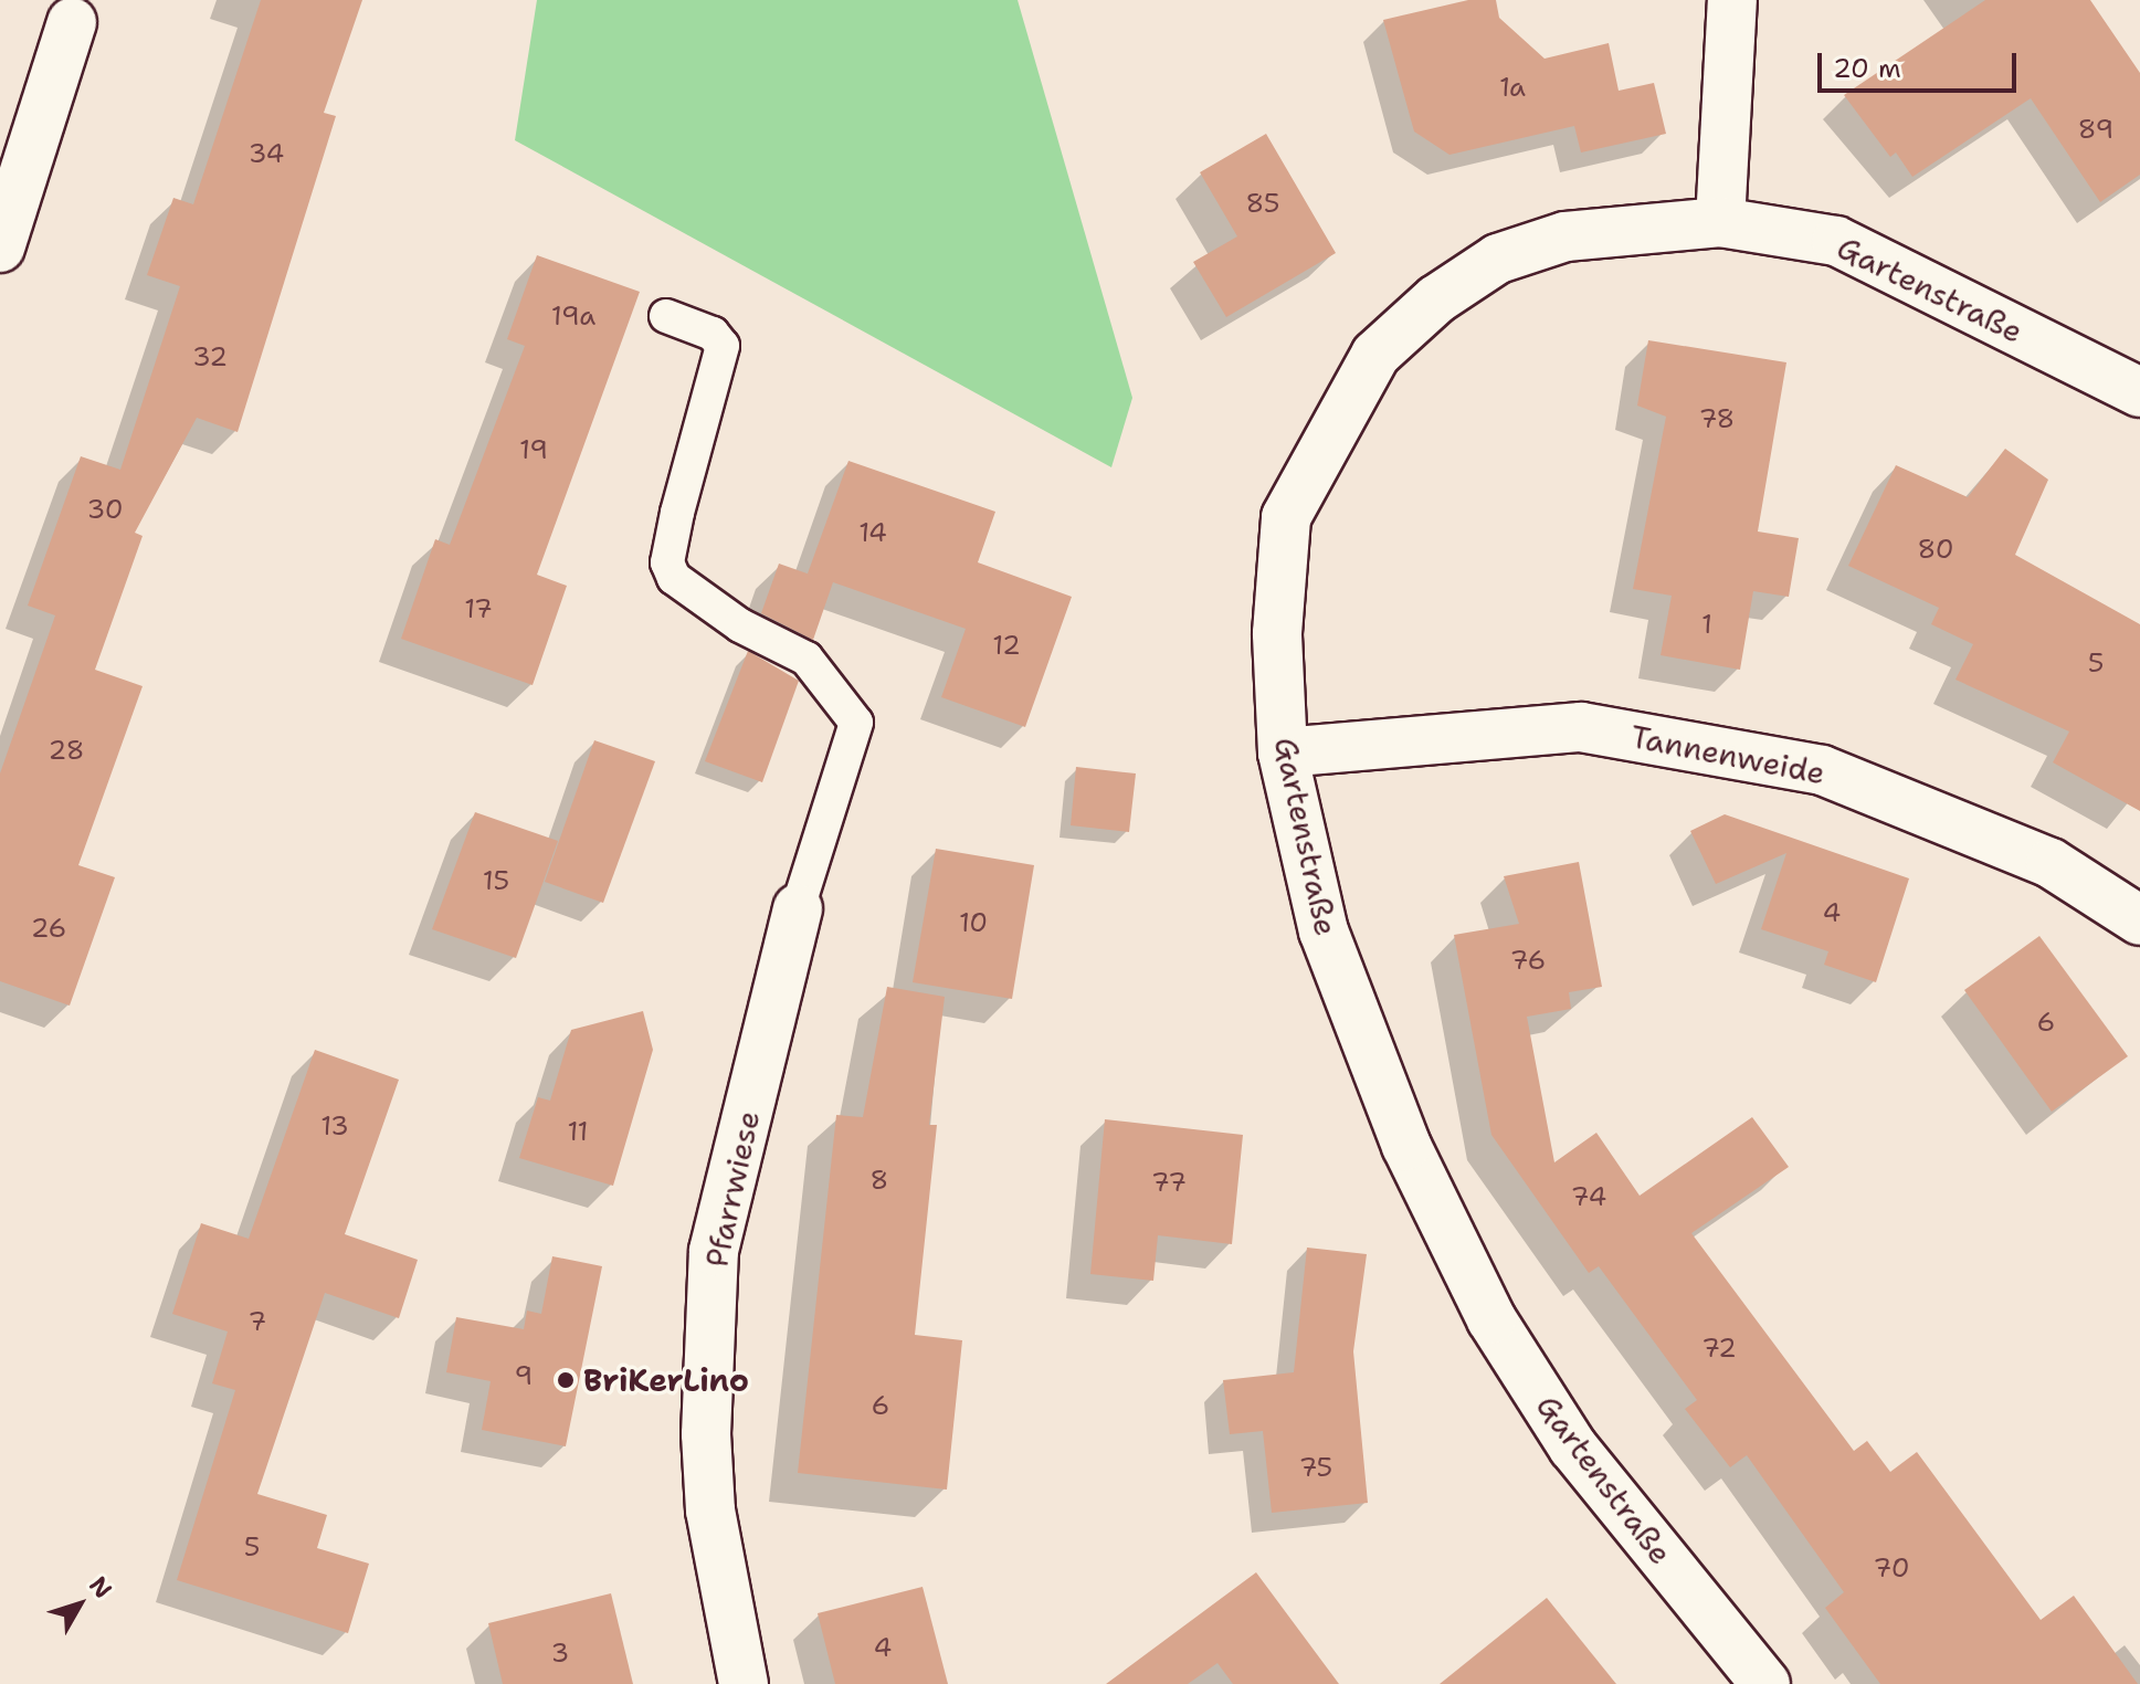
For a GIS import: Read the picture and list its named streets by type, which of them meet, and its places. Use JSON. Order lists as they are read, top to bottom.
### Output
{
  "streets": {
    "street": ["Gartenstraße", "Tannenweide", "Pfarrwiese"]
  },
  "crossings": [
    ["Gartenstraße", "Tannenweide"]
  ],
  "places": ["BriKerLino"],
  "house_numbers": [
    "1a",
    "89",
    "34",
    "85",
    "19a",
    "32",
    "78",
    "19",
    "30",
    "14",
    "80",
    "17",
    "1",
    "12",
    "5",
    "28",
    "15",
    "4",
    "10",
    "26",
    "76",
    "6",
    "13",
    "11",
    "8",
    "77",
    "74",
    "7",
    "72",
    "9",
    "6",
    "75",
    "5",
    "70",
    "4",
    "3"
  ],
  "scale_bar": "20 m",
  "north": "top right"
}
